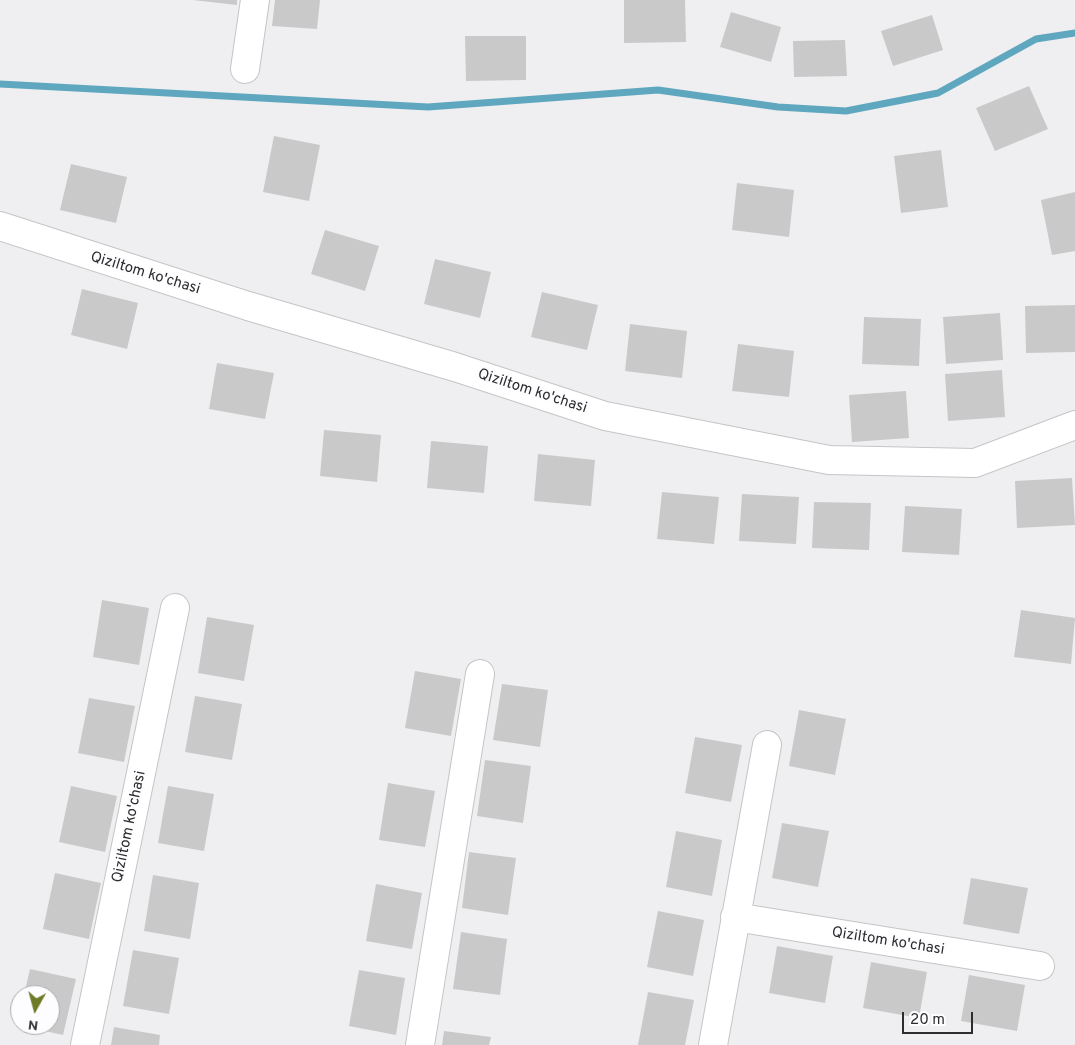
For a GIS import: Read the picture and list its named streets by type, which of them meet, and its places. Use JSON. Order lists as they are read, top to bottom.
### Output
{
  "streets": {
    "street": ["Qiziltom ko'chasi"]
  },
  "scale_bar": "20 m",
  "north": "bottom"
}
